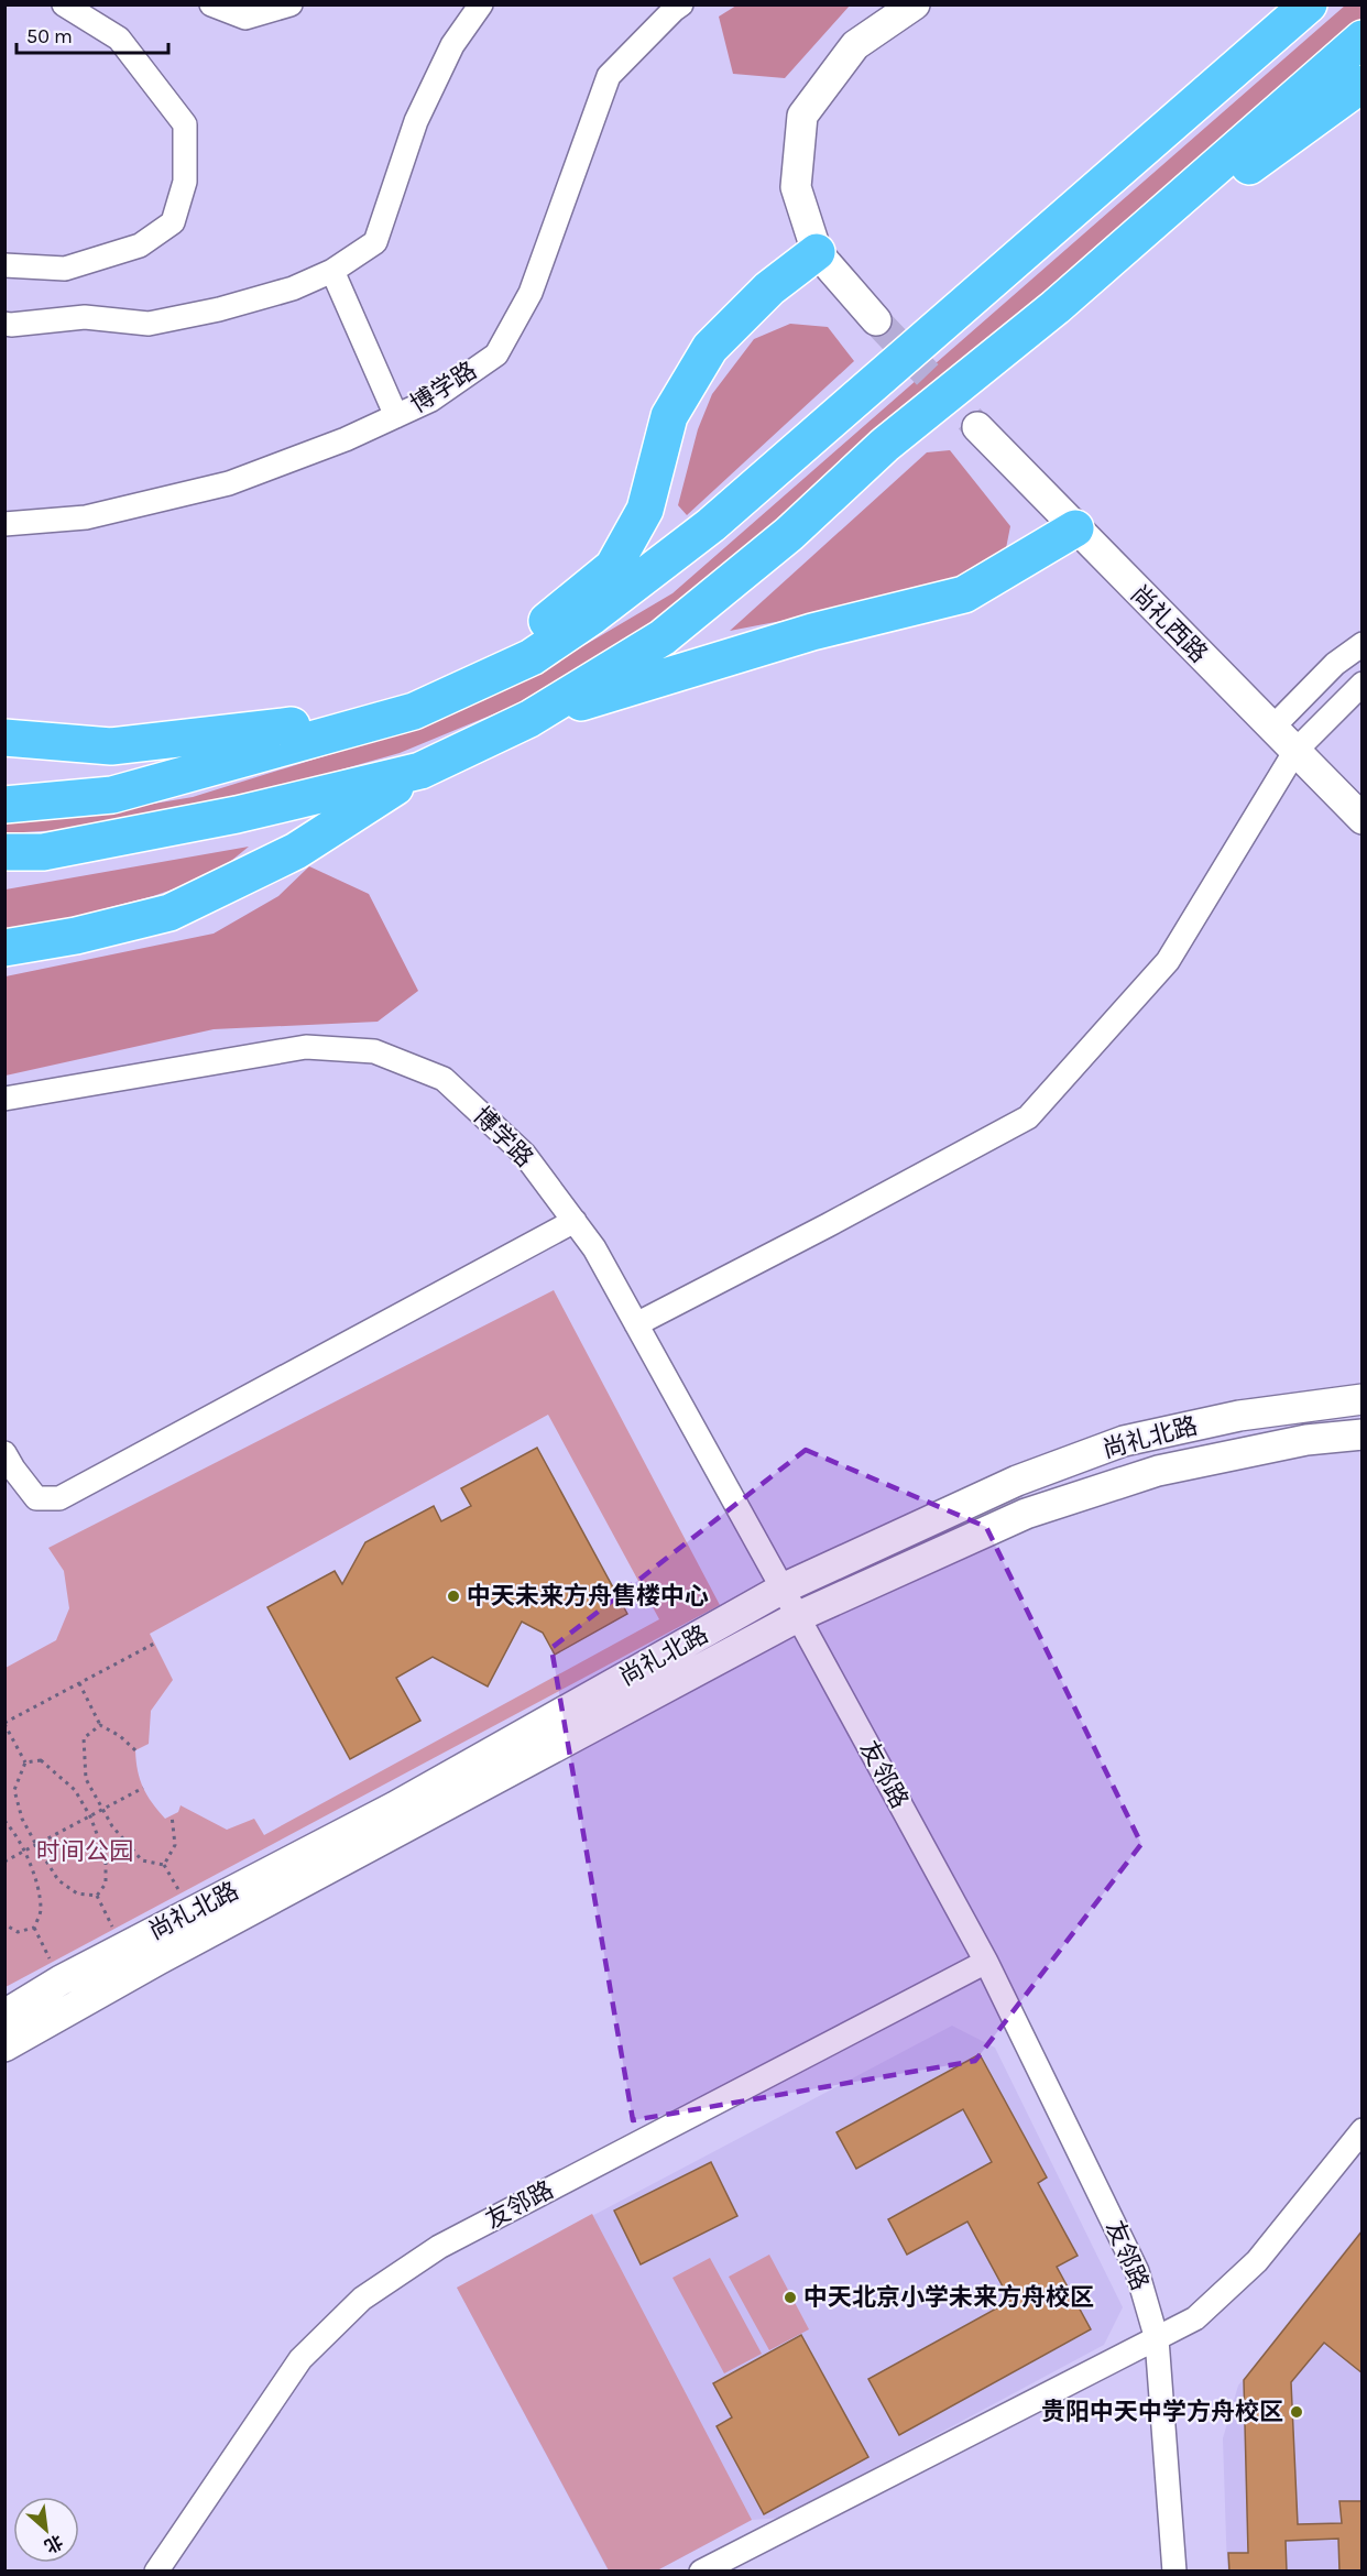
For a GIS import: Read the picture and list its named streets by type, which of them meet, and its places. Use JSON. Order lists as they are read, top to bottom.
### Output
{
  "streets": {
    "street": [
      "博学路",
      "尚礼西路",
      "尚礼北路",
      "友邻路"
    ]
  },
  "crossings": [
    ["博学路", "尚礼北路"],
    ["博学路", "友邻路"],
    ["尚礼北路", "友邻路"]
  ],
  "parks": ["时间公园"],
  "places": ["中天未来方舟售楼中心", "中天北京小学未来方舟校区", "贵阳中天中学方舟校区"],
  "scale_bar": "50 m",
  "north": "bottom right"
}
